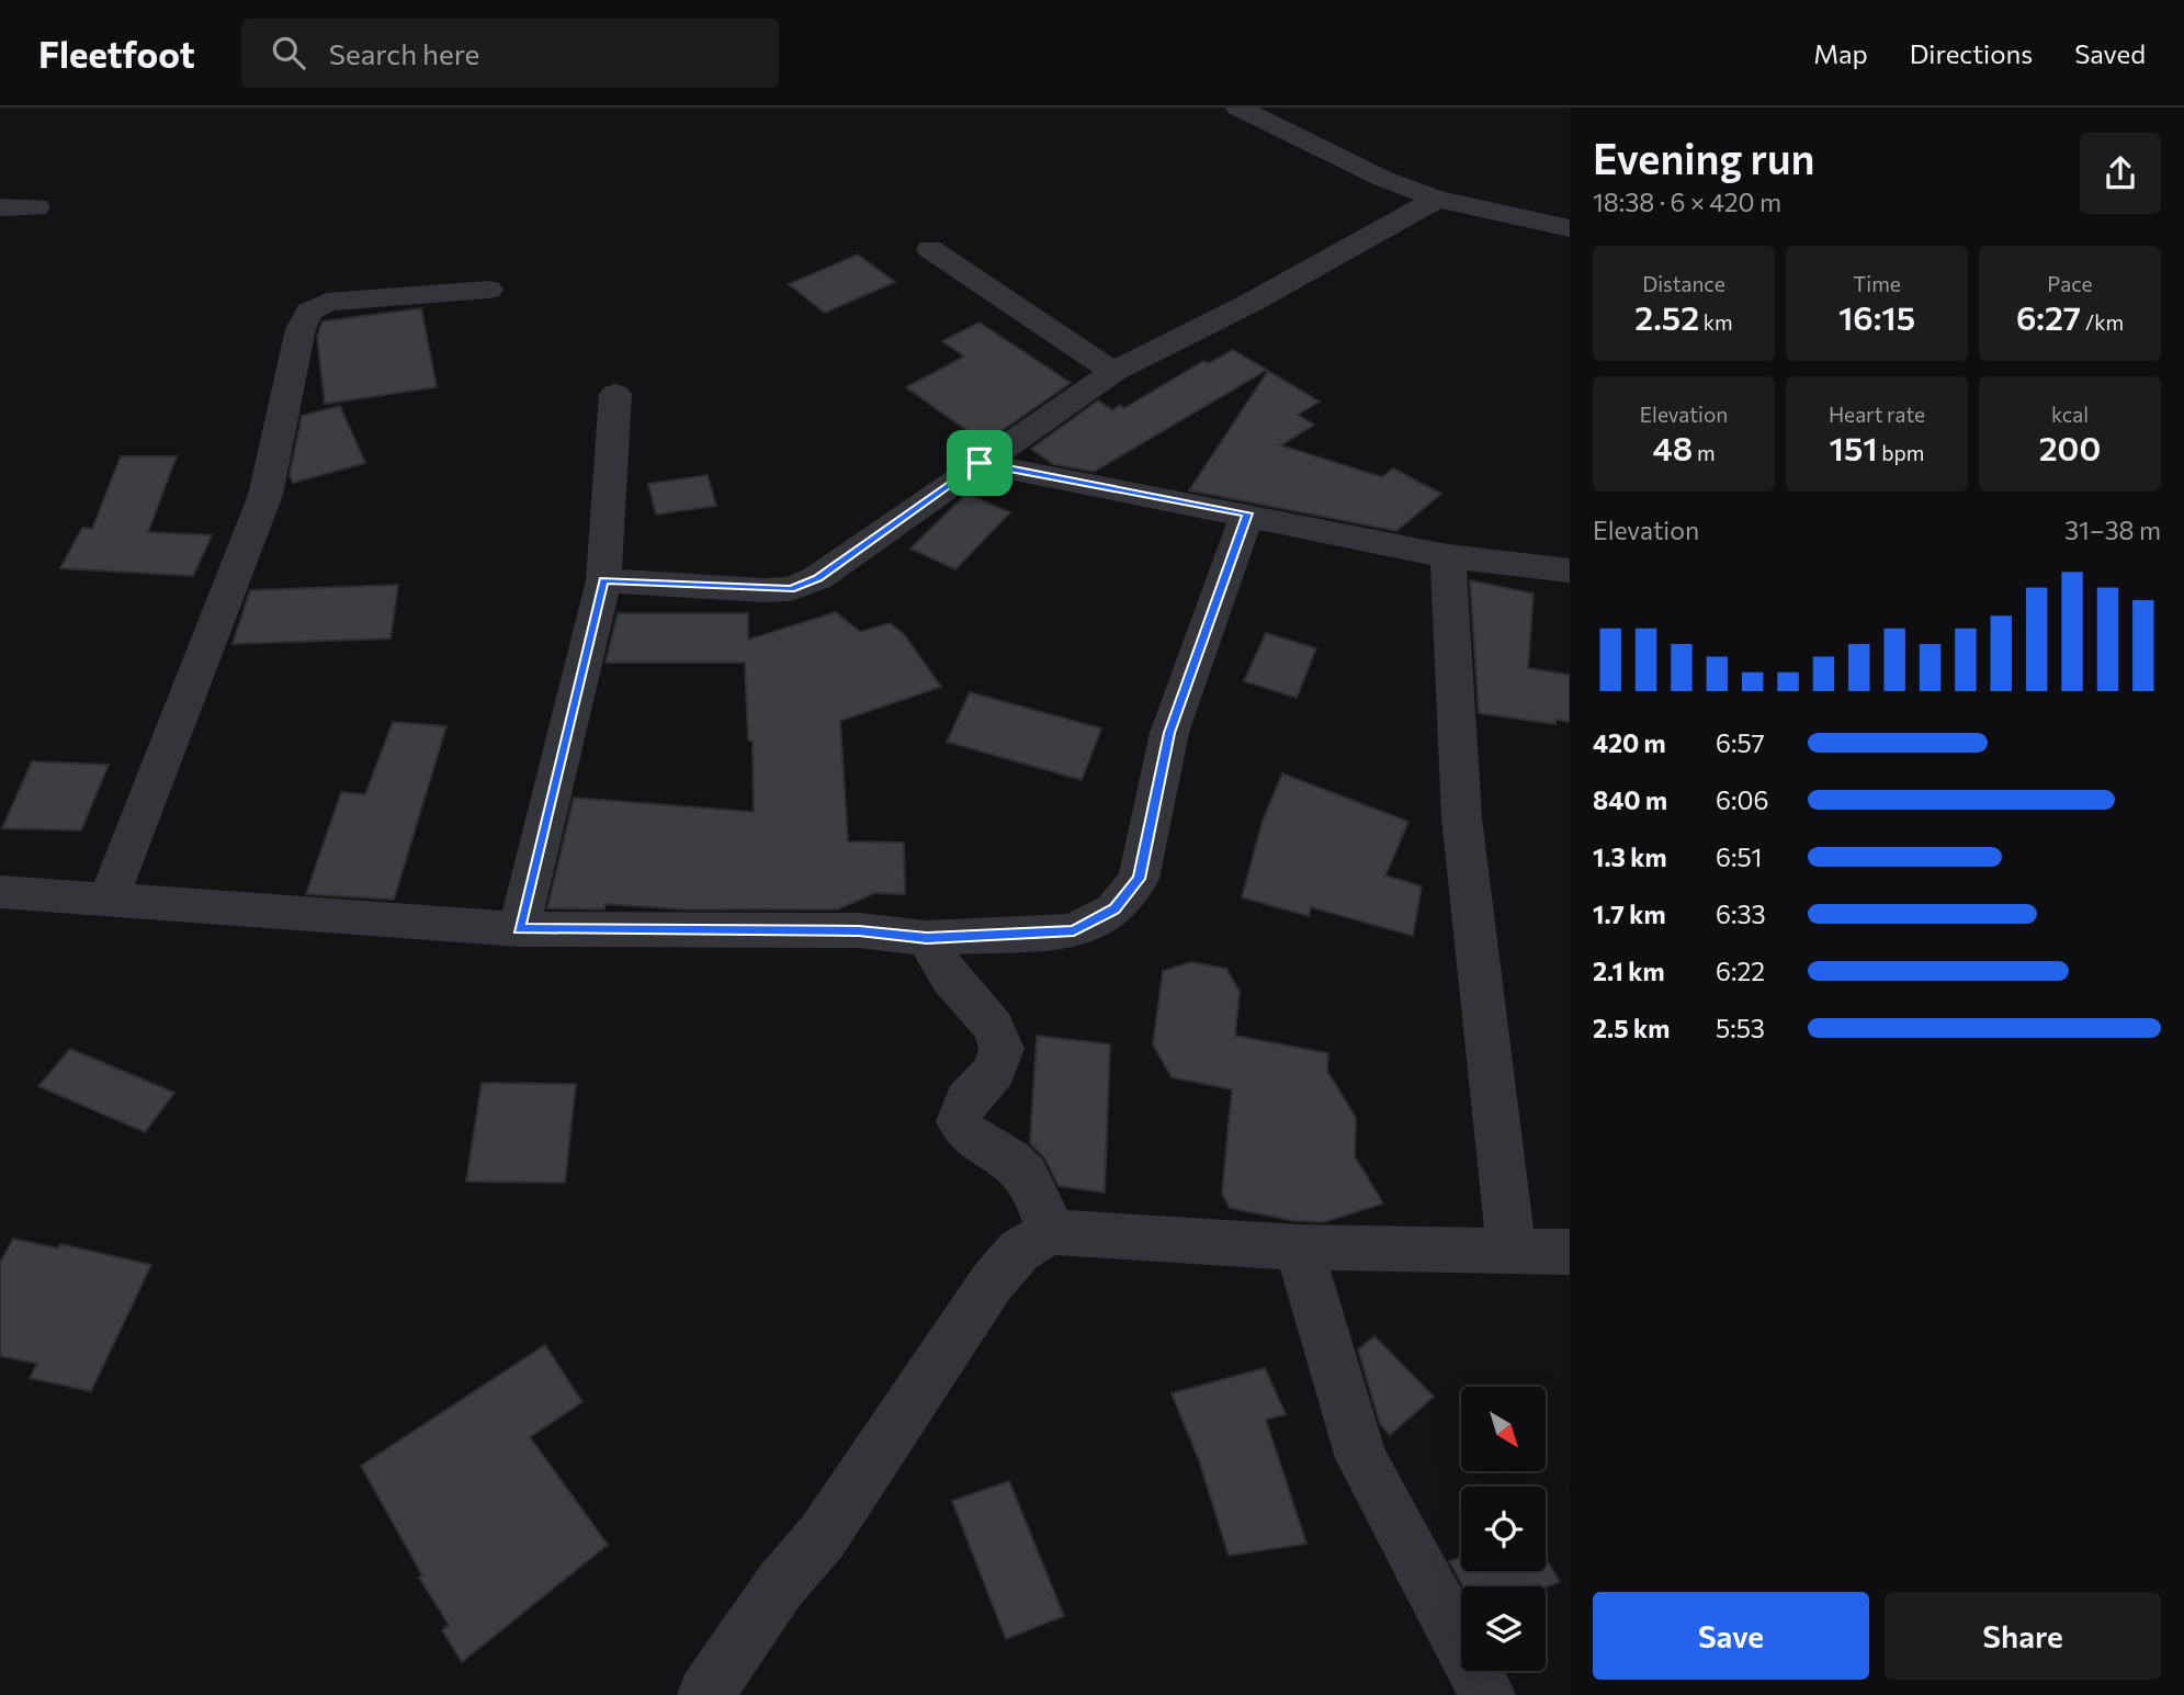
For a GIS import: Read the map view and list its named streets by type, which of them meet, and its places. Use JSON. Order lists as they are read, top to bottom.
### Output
{
  "north": "bottom right",
  "page": {
    "header": "Fleetfoot",
    "search": "Search here",
    "nav": ["Map", "Directions", "Saved"],
    "heading": ["Evening run", "18:38 · 6 × 420 m"],
    "stats": [
      ["Distance", "2.52 km"],
      ["Time", "16:15"],
      ["Pace", "6:27 /km"],
      ["Elevation", "48 m"],
      ["Heart rate", "151 bpm"],
      ["kcal", "200"]
    ],
    "chart": ["Elevation", "31–38 m"],
    "list": [
      {
        "name": "420 m",
        "note": "6:57"
      },
      {
        "name": "840 m",
        "note": "6:06"
      },
      {
        "name": "1.3 km",
        "note": "6:51"
      },
      {
        "name": "1.7 km",
        "note": "6:33"
      },
      {
        "name": "2.1 km",
        "note": "6:22"
      },
      {
        "name": "2.5 km",
        "note": "5:53"
      }
    ],
    "buttons": ["Save", "Share"]
  }
}
